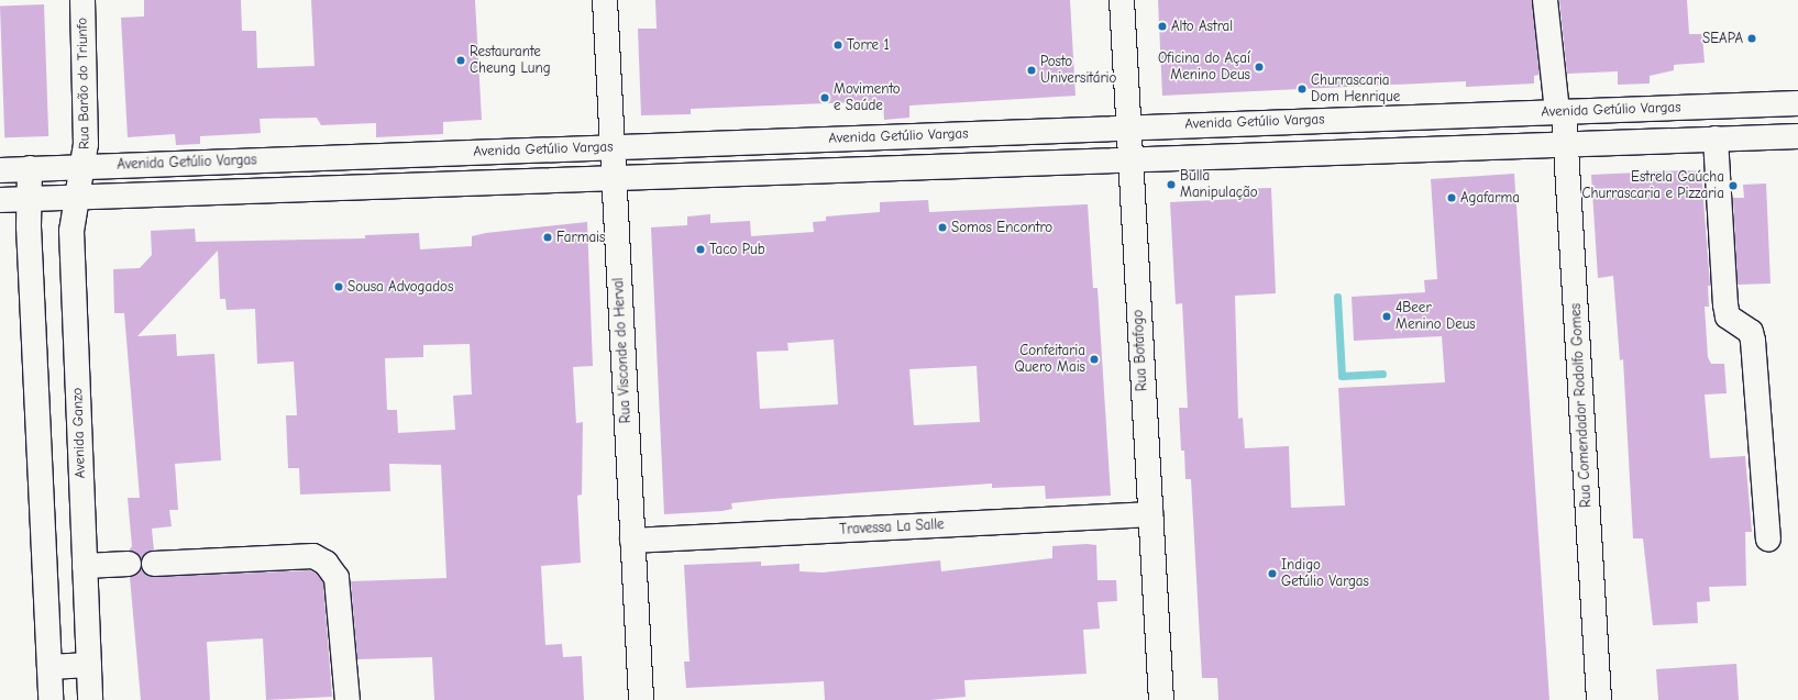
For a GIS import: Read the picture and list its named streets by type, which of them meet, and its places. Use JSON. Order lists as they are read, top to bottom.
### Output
{
  "streets": {
    "street": [
      "Rua Barão do Triunfo",
      "Avenida Getúlio Vargas",
      "Rua Visconde do Herval",
      "Rua Botafogo",
      "Rua Comendador Rodolfo Gomes",
      "Avenida Ganzo",
      "Travessa La Salle"
    ]
  },
  "crossings": [
    ["Rua Barão do Triunfo", "Avenida Getúlio Vargas"],
    ["Rua Barão do Triunfo", "Avenida Ganzo"],
    ["Avenida Getúlio Vargas", "Rua Visconde do Herval"],
    ["Avenida Getúlio Vargas", "Rua Botafogo"],
    ["Avenida Getúlio Vargas", "Rua Comendador Rodolfo Gomes"],
    ["Avenida Getúlio Vargas", "Avenida Ganzo"],
    ["Rua Visconde do Herval", "Travessa La Salle"],
    ["Rua Botafogo", "Travessa La Salle"]
  ],
  "places": [
    "Alto Astral",
    "SEAPA",
    "Torre 1",
    "Restaurante Cheung Lung",
    "Oficina do Açaí Menino Deus",
    "Posto Universitário",
    "Churrascaria Dom Henrique",
    "Movimento e Saúde",
    "Bulla Manipulação",
    "Estrela Gaúcha Churrascaria e Pizzaria",
    "Agafarma",
    "Somos Encontro",
    "Farmais",
    "Taco Pub",
    "Sousa Advogados",
    "4Beer Menino Deus",
    "Confeitaria Quero Mais",
    "Indigo Getúlio Vargas"
  ]
}
